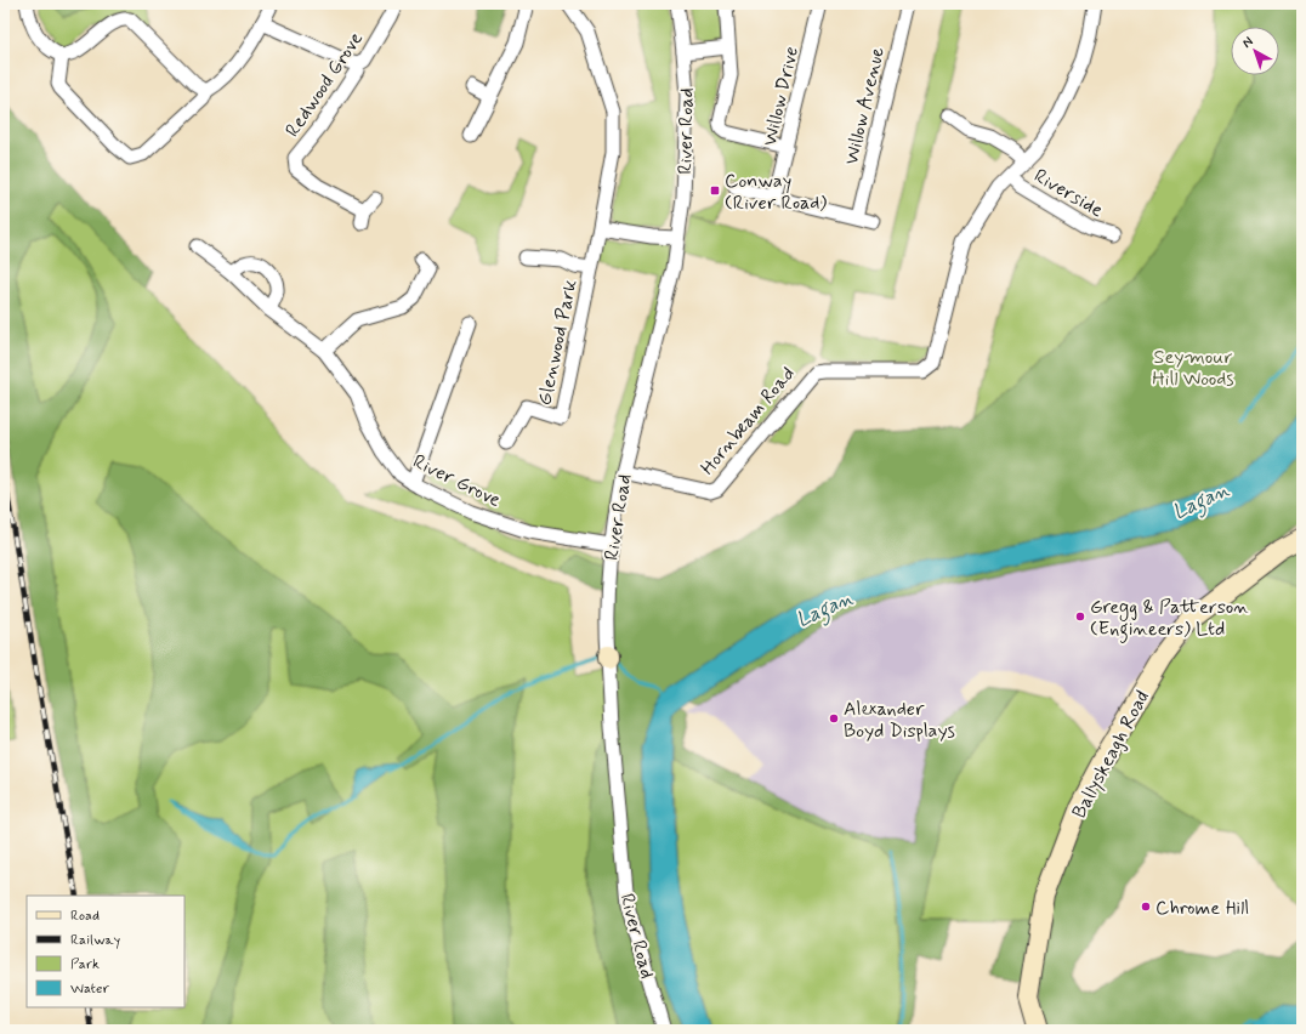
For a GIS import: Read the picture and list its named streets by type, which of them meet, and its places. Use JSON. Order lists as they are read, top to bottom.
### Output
{
  "streets": {
    "main road": ["Ballyskeagh Road"],
    "street": [
      "Redwood Grove",
      "Willow Drive",
      "Willow Avenue",
      "River Road",
      "Riverside",
      "Glenwood Park",
      "Hornbeam Road",
      "River Grove"
    ]
  },
  "crossings": [
    ["River Road", "Hornbeam Road"],
    ["River Road", "River Grove"],
    ["Riverside", "Hornbeam Road"]
  ],
  "water": ["Lagan"],
  "parks": ["Seymour Hill Woods"],
  "places": {
    "transit": ["Conway (River Road)"],
    "other": ["Gregg & Patterson (Engineers) Ltd", "Alexander Boyd Displays", "Chrome Hill"]
  },
  "legend": [
    "Road",
    "Railway",
    "Park",
    "Water"
  ],
  "north": "top left"
}
